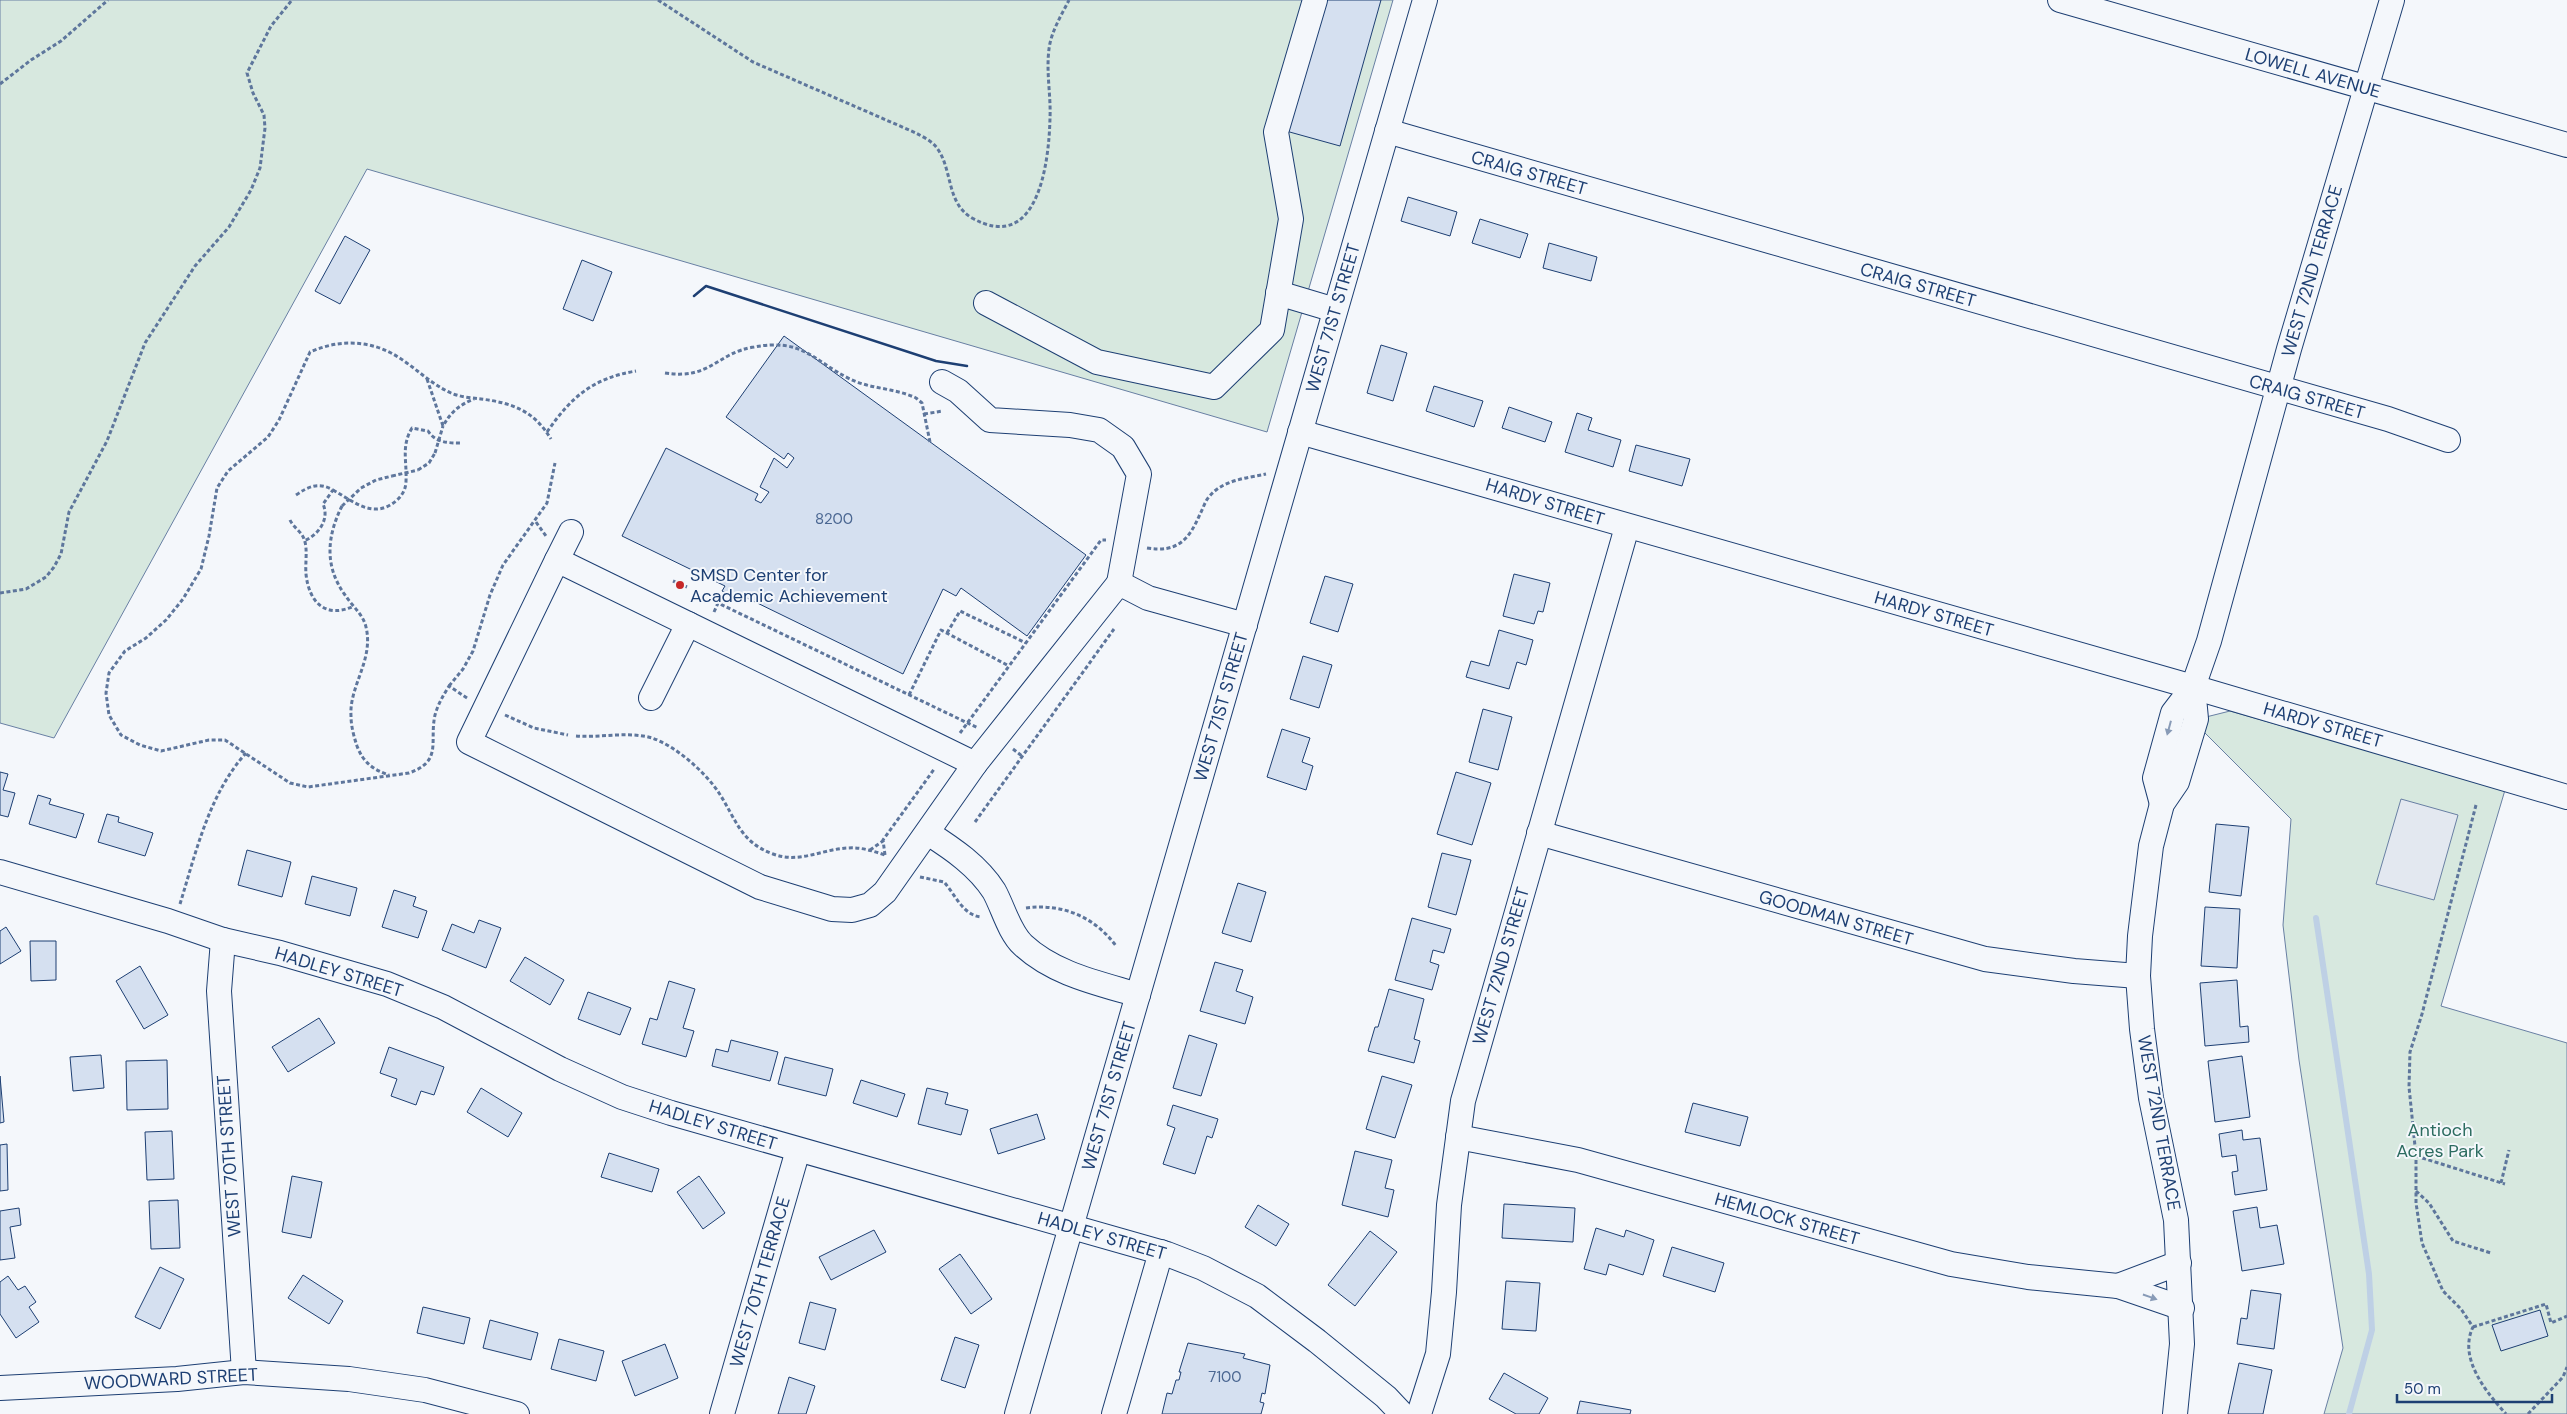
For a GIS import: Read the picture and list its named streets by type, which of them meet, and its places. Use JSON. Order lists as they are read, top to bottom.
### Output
{
  "streets": {
    "street": [
      "LOWELL AVENUE",
      "CRAIG STREET",
      "WEST 72ND TERRACE",
      "WEST 71ST STREET",
      "HARDY STREET",
      "GOODMAN STREET",
      "WEST 72ND STREET",
      "HADLEY STREET",
      "WEST 70TH STREET",
      "HEMLOCK STREET",
      "WEST 70TH TERRACE",
      "WOODWARD STREET"
    ]
  },
  "crossings": [
    ["LOWELL AVENUE", "WEST 72ND TERRACE"],
    ["CRAIG STREET", "WEST 72ND TERRACE"],
    ["CRAIG STREET", "WEST 71ST STREET"],
    ["WEST 72ND TERRACE", "HARDY STREET"],
    ["WEST 72ND TERRACE", "GOODMAN STREET"],
    ["WEST 72ND TERRACE", "HEMLOCK STREET"],
    ["WEST 71ST STREET", "HARDY STREET"],
    ["WEST 71ST STREET", "HADLEY STREET"],
    ["HARDY STREET", "WEST 72ND STREET"],
    ["GOODMAN STREET", "WEST 72ND STREET"],
    ["WEST 72ND STREET", "HEMLOCK STREET"],
    ["HADLEY STREET", "WEST 70TH STREET"],
    ["HADLEY STREET", "WEST 70TH TERRACE"],
    ["WEST 70TH STREET", "WOODWARD STREET"]
  ],
  "parks": ["Antioch Acres Park"],
  "places": ["SMSD Center for Academic Achievement"],
  "house_numbers": ["8200", "7100"],
  "scale_bar": "50 m"
}
